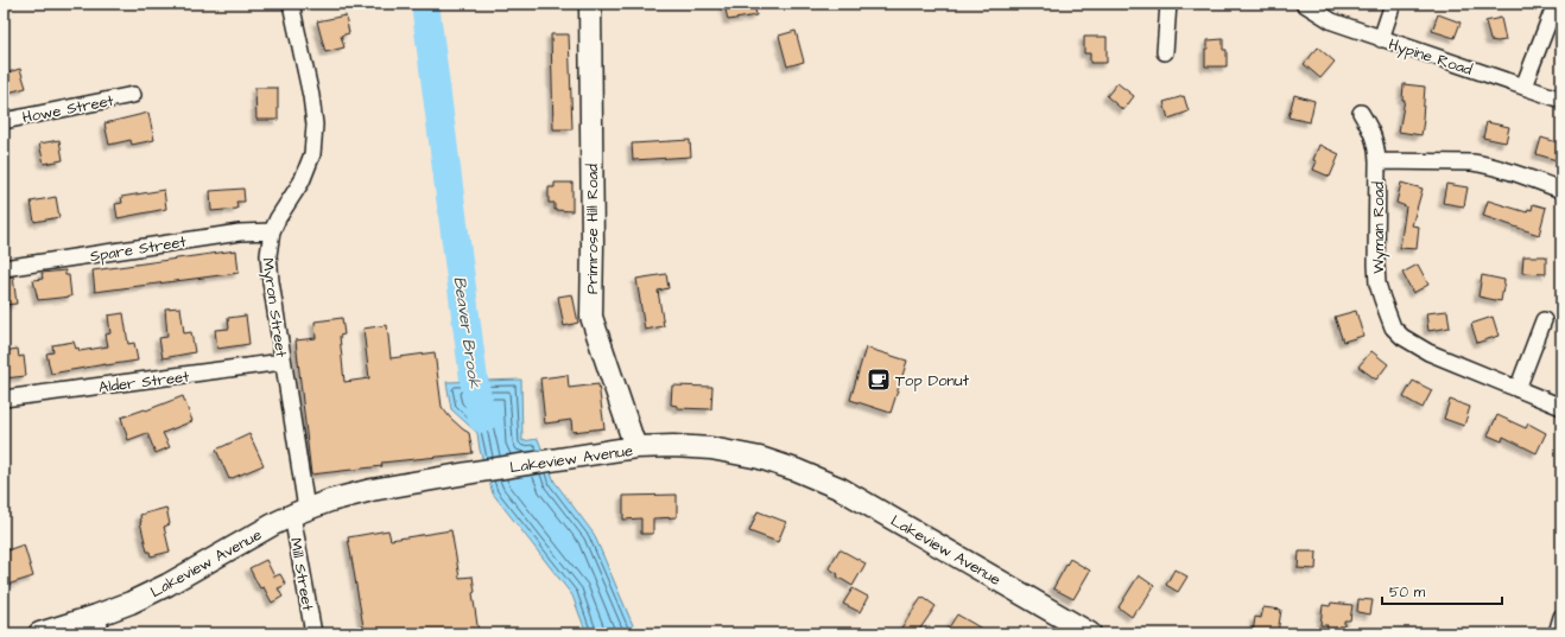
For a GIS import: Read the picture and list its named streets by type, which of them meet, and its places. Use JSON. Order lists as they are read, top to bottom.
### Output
{
  "streets": {
    "main road": ["Primrose Hill Road", "Lakeview Avenue"],
    "street": [
      "Hypine Road",
      "Howe Street",
      "Wyman Road",
      "Spare Street",
      "Myron Street",
      "Alder Street",
      "Mill Street"
    ]
  },
  "crossings": [
    ["Primrose Hill Road", "Lakeview Avenue"],
    ["Spare Street", "Myron Street"],
    ["Myron Street", "Alder Street"],
    ["Myron Street", "Lakeview Avenue"],
    ["Myron Street", "Mill Street"],
    ["Lakeview Avenue", "Mill Street"]
  ],
  "water": ["Beaver Brook"],
  "places": {
    "cafe": ["Top Donut"]
  },
  "scale_bar": "50 m"
}
